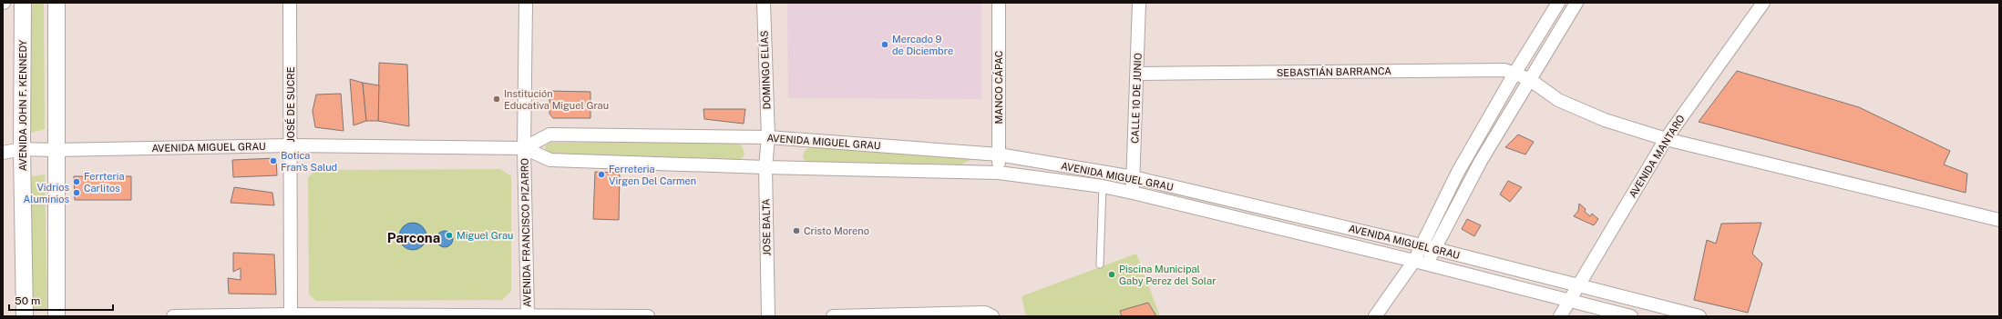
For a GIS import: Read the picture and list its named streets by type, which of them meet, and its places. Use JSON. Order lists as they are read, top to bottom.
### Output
{
  "streets": {
    "street": [
      "DOMINGO ELÍAS",
      "SEBASTIÁN BARRANCA",
      "MANCO CÁPAC",
      "CALLE 10 DE JUNIO",
      "JOSÉ DE SUCRE",
      "AVENIDA JOHN F. KENNEDY",
      "AVENIDA MIGUEL GRAU",
      "AVENIDA MANTARO",
      "JOSE BALTA",
      "AVENIDA FRANCISCO PIZARRO"
    ]
  },
  "crossings": [
    ["DOMINGO ELÍAS", "AVENIDA MIGUEL GRAU"],
    ["DOMINGO ELÍAS", "JOSE BALTA"],
    ["SEBASTIÁN BARRANCA", "CALLE 10 DE JUNIO"],
    ["SEBASTIÁN BARRANCA", "AVENIDA MANTARO"],
    ["MANCO CÁPAC", "AVENIDA MIGUEL GRAU"],
    ["CALLE 10 DE JUNIO", "AVENIDA MIGUEL GRAU"],
    ["JOSÉ DE SUCRE", "AVENIDA MIGUEL GRAU"],
    ["AVENIDA JOHN F. KENNEDY", "AVENIDA MIGUEL GRAU"],
    ["AVENIDA MIGUEL GRAU", "AVENIDA MANTARO"],
    ["AVENIDA MIGUEL GRAU", "JOSE BALTA"],
    ["AVENIDA MIGUEL GRAU", "AVENIDA FRANCISCO PIZARRO"]
  ],
  "districts": ["Parcona"],
  "places": [
    "Mercado 9 de Diciembre",
    "Institución Educativa Miguel Grau",
    "Botica Fran's Salud",
    "Ferreteria Virgen Del Carmen",
    "Ferrteria Carlitos",
    "Vidrios Aluminios",
    "Cristo Moreno",
    "Miguel Grau",
    "Piscina Municipal Gaby Perez del Solar"
  ],
  "scale_bar": "50 m"
}
